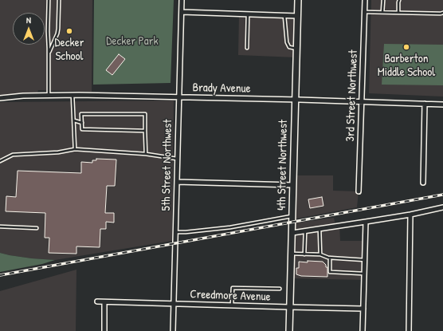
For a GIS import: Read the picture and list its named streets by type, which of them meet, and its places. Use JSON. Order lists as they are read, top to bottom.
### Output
{
  "streets": {
    "street": [
      "Brady Avenue",
      "3rd Street Northwest",
      "5th Street Northwest",
      "4th Street Northwest",
      "Creedmore Avenue"
    ]
  },
  "crossings": [
    ["Brady Avenue", "3rd Street Northwest"],
    ["Brady Avenue", "5th Street Northwest"],
    ["Brady Avenue", "4th Street Northwest"],
    ["5th Street Northwest", "Creedmore Avenue"],
    ["4th Street Northwest", "Creedmore Avenue"]
  ],
  "parks": ["Decker Park"],
  "places": ["Decker School", "Barberton Middle School"],
  "north": "top"
}
